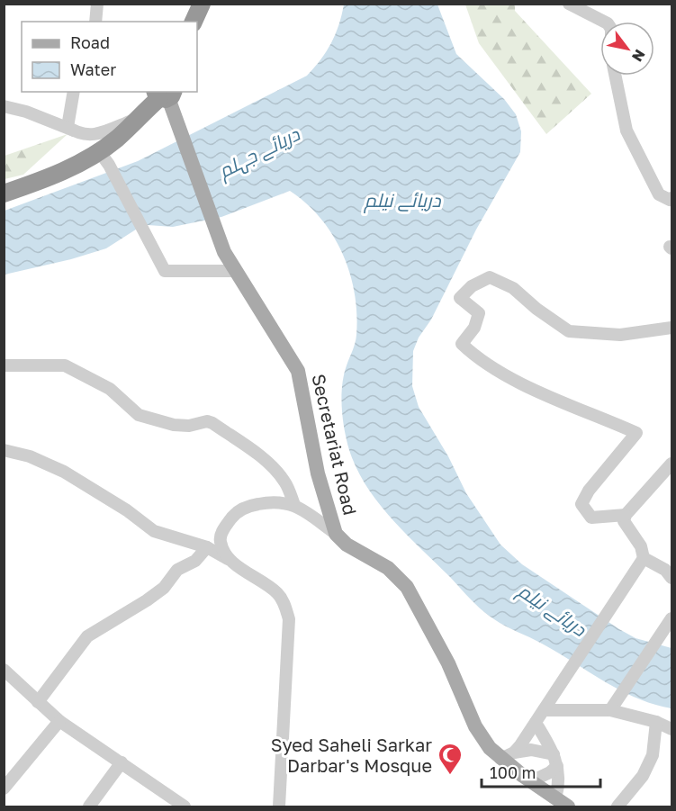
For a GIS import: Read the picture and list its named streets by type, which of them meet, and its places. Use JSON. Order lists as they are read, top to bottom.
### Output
{
  "streets": {
    "main road": ["Secretariat Road"]
  },
  "water": ["دریائے جہلم", "دریائے نیلم"],
  "places": {
    "mosque": ["Syed Saheli Sarkar Darbar's Mosque"]
  },
  "legend": ["Road", "Water"],
  "scale_bar": "100 m",
  "north": "bottom right"
}
